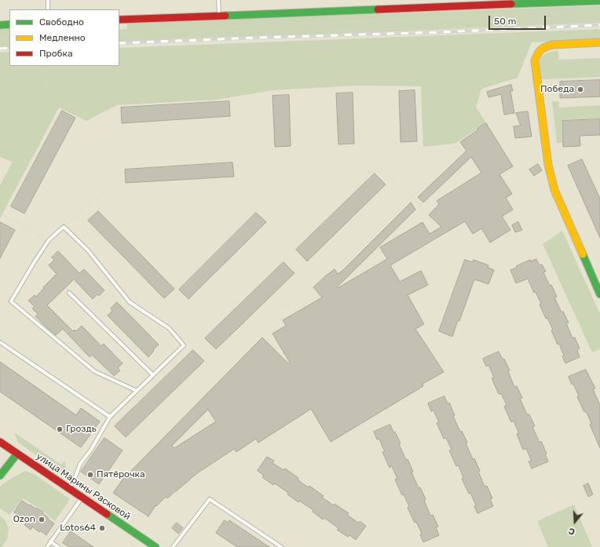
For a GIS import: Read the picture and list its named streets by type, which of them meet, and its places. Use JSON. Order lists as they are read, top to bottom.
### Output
{
  "streets": {
    "street": ["улица Марины Расковой"]
  },
  "places": [
    "Победа",
    "Гроздь",
    "Пятёрочка",
    "Ozon",
    "Lotos64"
  ],
  "legend": ["Свободно", "Медленно", "Пробка"],
  "scale_bar": "50 m",
  "north": "bottom"
}
